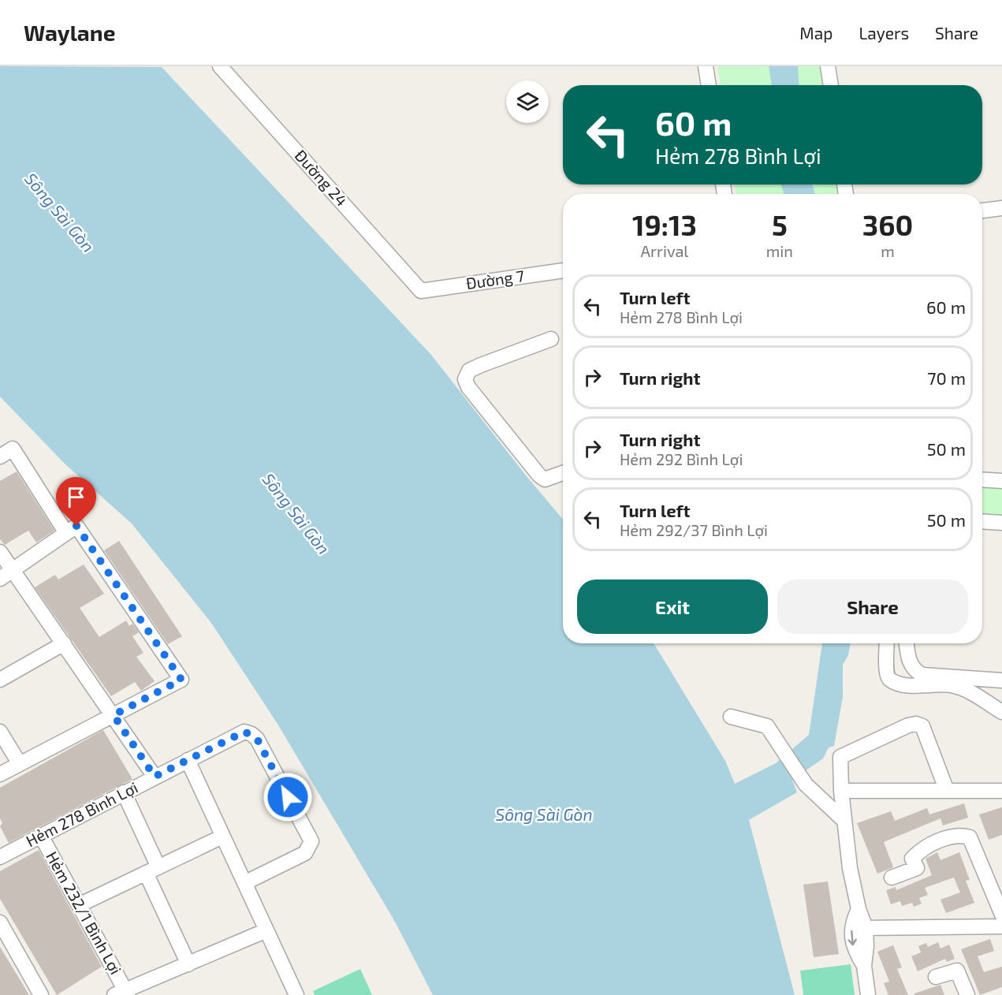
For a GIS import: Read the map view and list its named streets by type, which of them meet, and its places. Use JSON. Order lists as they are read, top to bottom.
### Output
{
  "streets": {
    "street": [
      "Đường 24",
      "Đường 7",
      "Hẻm 278 Bình Lợi",
      "Hẻm 232/1 Bình Lợi"
    ]
  },
  "crossings": [
    ["Đường 24", "Đường 7"],
    ["Hẻm 278 Bình Lợi", "Hẻm 232/1 Bình Lợi"]
  ],
  "water": ["Sông Sài Gòn"],
  "page": {
    "header": "Waylane",
    "nav": ["Map", "Layers", "Share"],
    "turn": ["60 m", "Hẻm 278 Bình Lợi"],
    "eta": [
      "19:13",
      "Arrival",
      "5",
      "min",
      "360",
      "m"
    ],
    "list": [
      {
        "name": "Turn left",
        "note": "Hẻm 278 Bình Lợi",
        "value": "60 m"
      },
      {
        "name": "Turn right",
        "value": "70 m"
      },
      {
        "name": "Turn right",
        "note": "Hẻm 292 Bình Lợi",
        "value": "50 m"
      },
      {
        "name": "Turn left",
        "note": "Hẻm 292/37 Bình Lợi",
        "value": "50 m"
      }
    ],
    "buttons": ["Exit", "Share"]
  }
}
